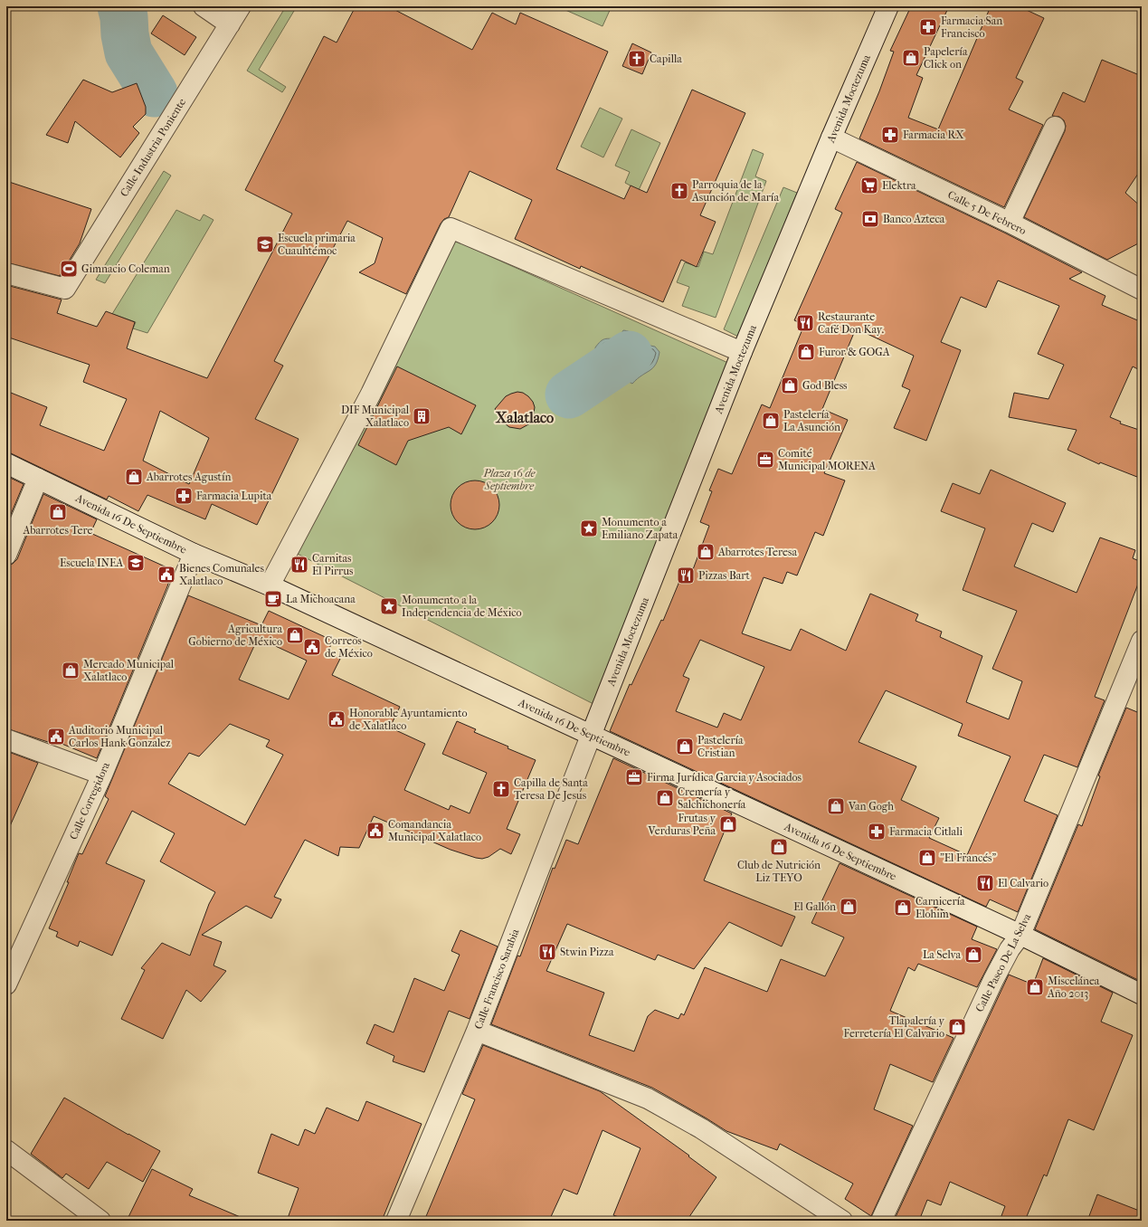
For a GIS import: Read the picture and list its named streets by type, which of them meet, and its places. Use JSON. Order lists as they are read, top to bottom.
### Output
{
  "streets": {
    "street": [
      "Avenida Moctezuma",
      "Calle Industria Poniente",
      "Calle 5 De Febrero",
      "Avenida 16 De Septiembre",
      "Calle Corregidora",
      "Calle Paseo De La Selva",
      "Calle Francisco Sarabia"
    ]
  },
  "crossings": [
    ["Avenida Moctezuma", "Calle 5 De Febrero"],
    ["Avenida Moctezuma", "Avenida 16 De Septiembre"],
    ["Avenida Moctezuma", "Calle Francisco Sarabia"],
    ["Avenida 16 De Septiembre", "Calle Corregidora"],
    ["Avenida 16 De Septiembre", "Calle Paseo De La Selva"],
    ["Avenida 16 De Septiembre", "Calle Francisco Sarabia"]
  ],
  "districts": ["Xalatlaco"],
  "parks": ["Plaza 16 de Septiembre"],
  "places": {
    "pharmacy": [
      "Farmacia San Francisco",
      "Farmacia RX",
      "Farmacia Lupita",
      "Farmacia Citlali"
    ],
    "shop": [
      "Papelería Click on",
      "Furor & GOGA",
      "God Bless",
      "Pastelería La Asunción",
      "Abarrotes Agustín",
      "Abarrotes Tere",
      "Abarrotes Teresa",
      "Agricultura Gobierno de México",
      "Mercado Municipal Xalatlaco",
      "Pastelería Cristian",
      "Cremería y Salchichonería",
      "Van Gogh",
      "Frutas y Verduras Peña",
      "Club de Nutrición Liz TEYO",
      "\"El Francés\"",
      "El Gallón",
      "Carnicería Elohim",
      "La Selva",
      "Miscelánea Año 2013",
      "Tlapalería y Ferretería El Calvario"
    ],
    "church": ["Capilla", "Parroquia de la Asunción de María", "Capilla de Santa Teresa De Jesus"],
    "supermarket": ["Elektra"],
    "bank": ["Banco Azteca"],
    "school or university": ["Escuela primaria Cuauhtémoc", "Escuela INEA"],
    "sports": ["Gimnacio Coleman"],
    "restaurant": [
      "Restaurante Café Don Kay.",
      "Carnitas El Pirrus",
      "Pizzas Bart",
      "El Calvario",
      "Stwin Pizza"
    ],
    "building": ["DIF Municipal Xalatlaco"],
    "office": ["Comité Municipal MORENA", "Firma Jurídica Garcia y Asociados"],
    "place": ["Monumento a Emiliano Zapata", "Monumento a la Independencia de México"],
    "public building": [
      "Bienes Comunales Xalatlaco",
      "Correos de México",
      "Honorable Ayuntamiento de Xalatlaco",
      "Auditorio Municipal Carlos Hank Gonzalez",
      "Comandancia Municipal Xalatlaco"
    ],
    "cafe": ["La Michoacana"]
  }
}
